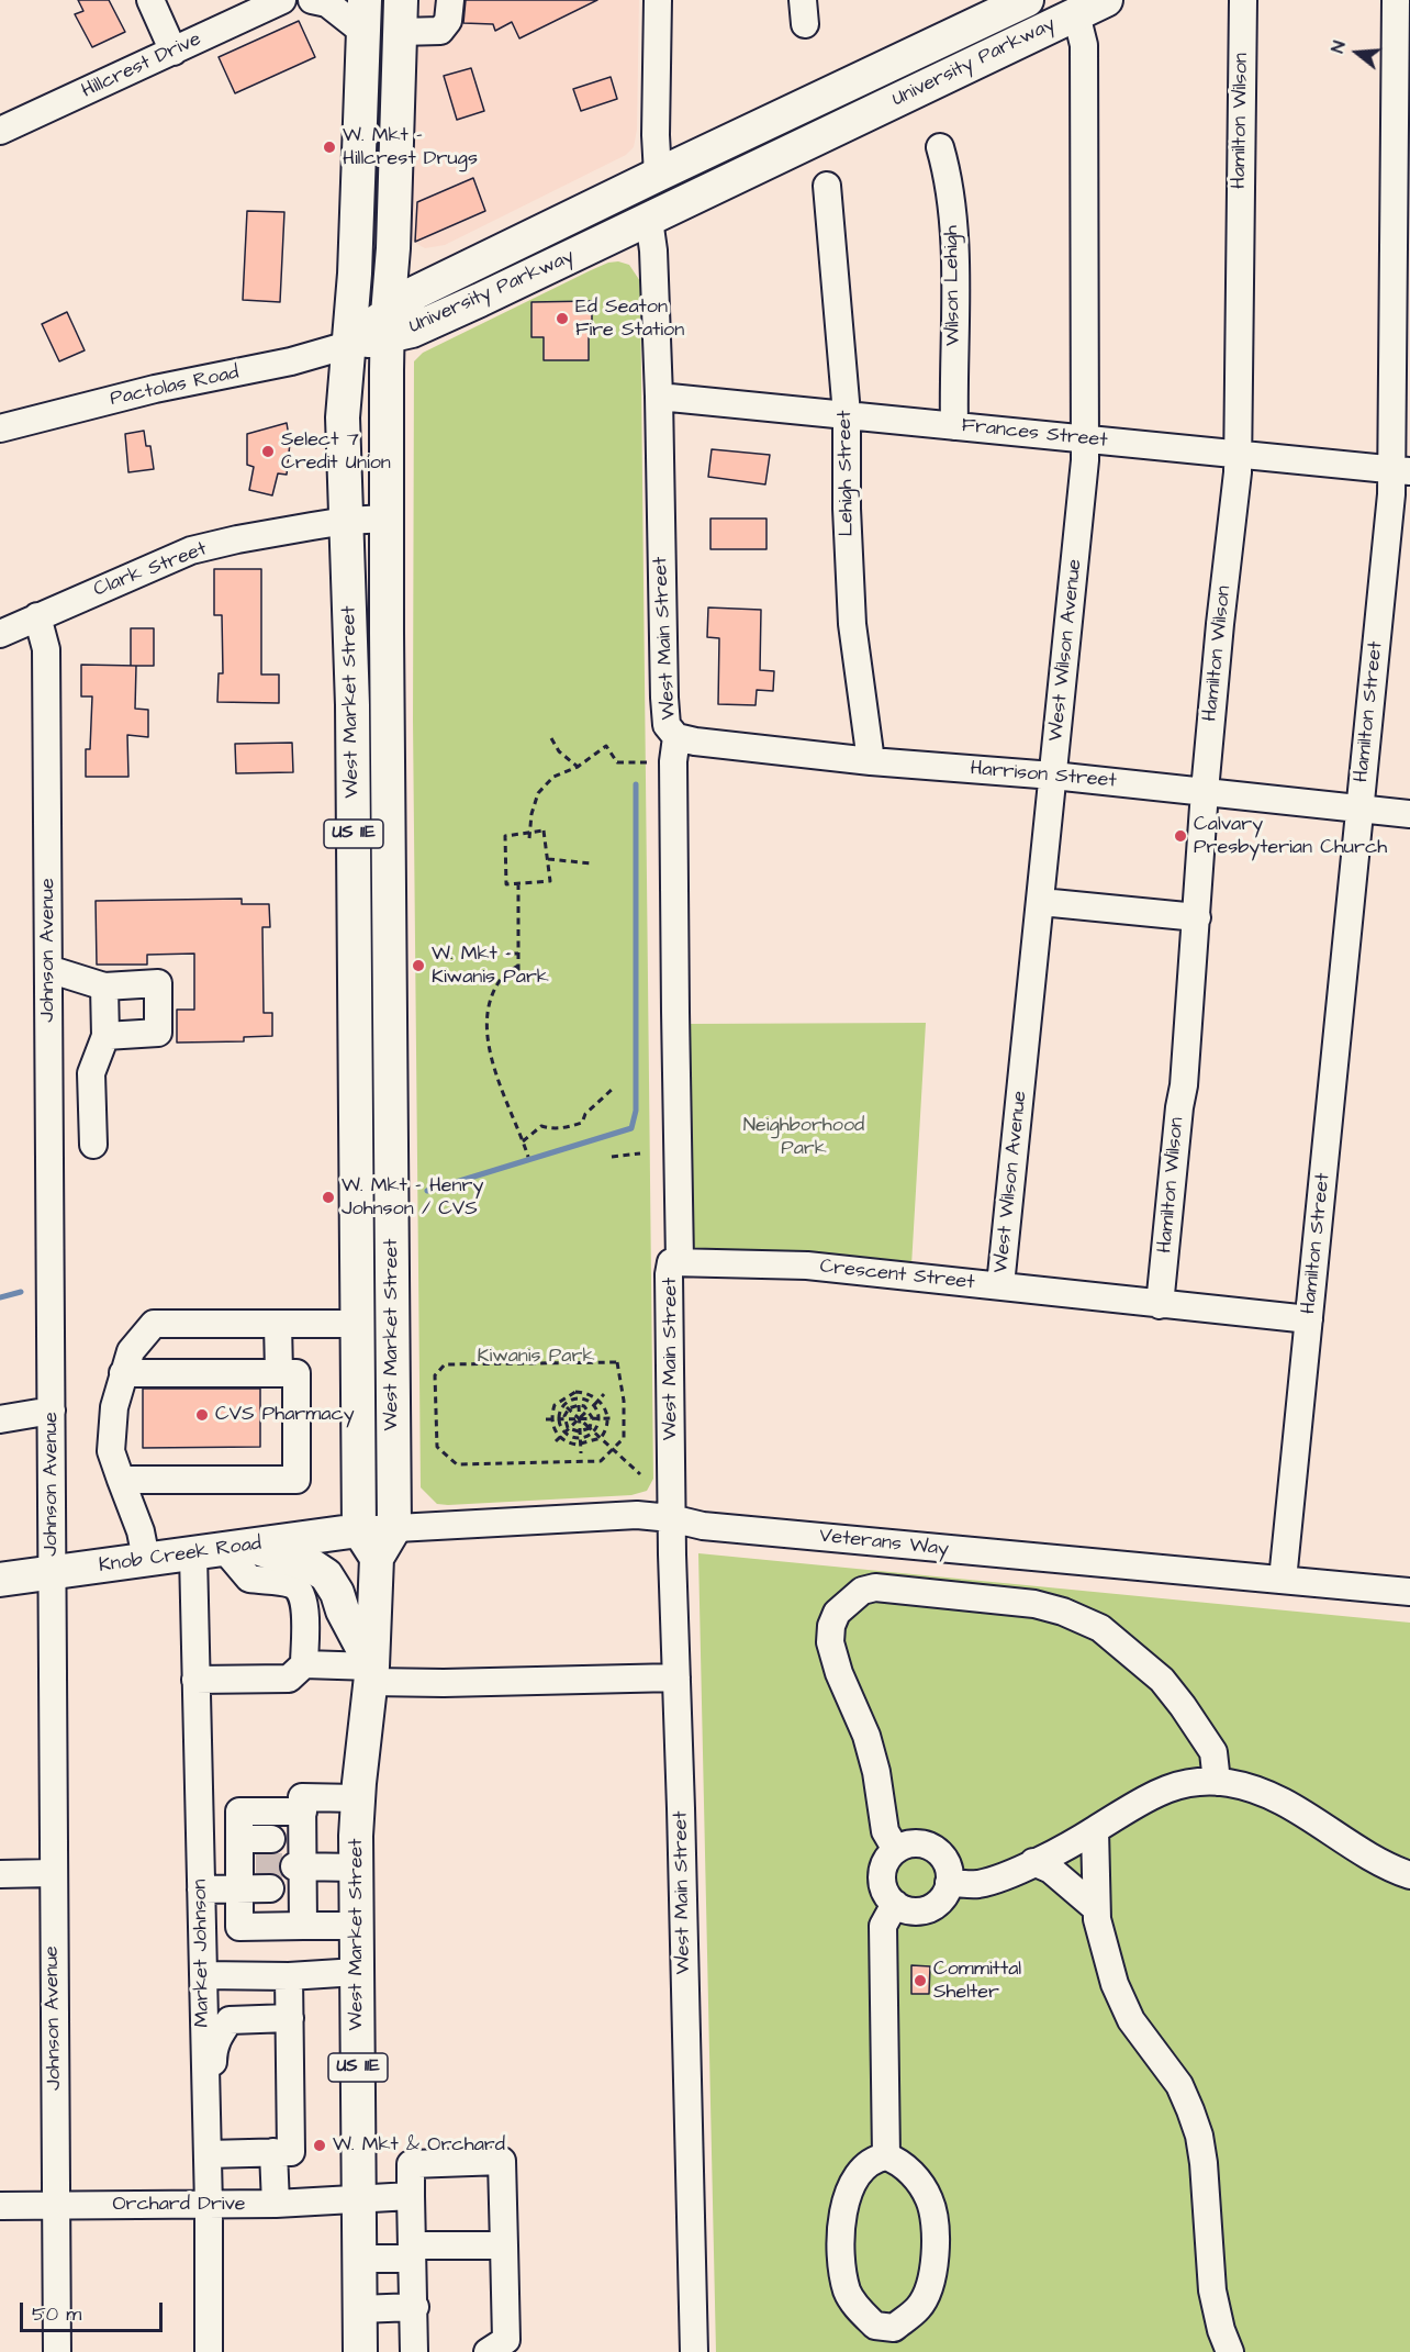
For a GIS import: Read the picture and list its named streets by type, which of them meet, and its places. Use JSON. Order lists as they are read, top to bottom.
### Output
{
  "streets": {
    "main road": [
      "University Parkway",
      "West Market Street",
      "US 11E",
      "Knob Creek Road"
    ],
    "street": [
      "Hillcrest Drive",
      "Hamilton Wilson",
      "Wilson Lehigh",
      "Pactolas Road",
      "Frances Street",
      "Lehigh Street",
      "Clark Street",
      "West Main Street",
      "West Wilson Avenue",
      "Hamilton Street",
      "Harrison Street",
      "Johnson Avenue",
      "Crescent Street",
      "Veterans Way",
      "Market Johnson",
      "Orchard Drive"
    ]
  },
  "crossings": [
    ["University Parkway", "Pactolas Road"],
    ["University Parkway", "West Main Street"],
    ["University Parkway", "West Wilson Avenue"],
    ["University Parkway", "West Market Street"],
    ["Hamilton Wilson", "Frances Street"],
    ["Hamilton Wilson", "Harrison Street"],
    ["Hamilton Wilson", "Crescent Street"],
    ["Wilson Lehigh", "Frances Street"],
    ["Pactolas Road", "West Market Street"],
    ["Frances Street", "Lehigh Street"],
    ["Frances Street", "West Main Street"],
    ["Frances Street", "West Wilson Avenue"],
    ["Frances Street", "Hamilton Street"],
    ["Lehigh Street", "Harrison Street"],
    ["Clark Street", "West Market Street"],
    ["Clark Street", "Johnson Avenue"],
    ["West Main Street", "Harrison Street"],
    ["West Main Street", "Crescent Street"],
    ["West Main Street", "Veterans Way"],
    ["West Wilson Avenue", "Harrison Street"],
    ["West Wilson Avenue", "Crescent Street"],
    ["West Market Street", "Veterans Way"],
    ["West Market Street", "Knob Creek Road"],
    ["West Market Street", "Orchard Drive"],
    ["Hamilton Street", "Harrison Street"],
    ["Hamilton Street", "Crescent Street"],
    ["Hamilton Street", "Veterans Way"],
    ["Johnson Avenue", "Knob Creek Road"],
    ["Johnson Avenue", "Orchard Drive"],
    ["Veterans Way", "Knob Creek Road"],
    ["Knob Creek Road", "Market Johnson"],
    ["Market Johnson", "Orchard Drive"]
  ],
  "parks": ["Neighborhood Park", "Kiwanis Park"],
  "places": [
    "W. Mkt - Hillcrest Drugs",
    "Ed Seaton Fire Station",
    "Select 7 Credit Union",
    "Calvary Presbyterian Church",
    "W. Mkt - Kiwanis Park",
    "W. Mkt - Henry Johnson / CVS",
    "CVS Pharmacy",
    "Committal Shelter",
    "W. Mkt & Orchard"
  ],
  "scale_bar": "50 m",
  "north": "left"
}
